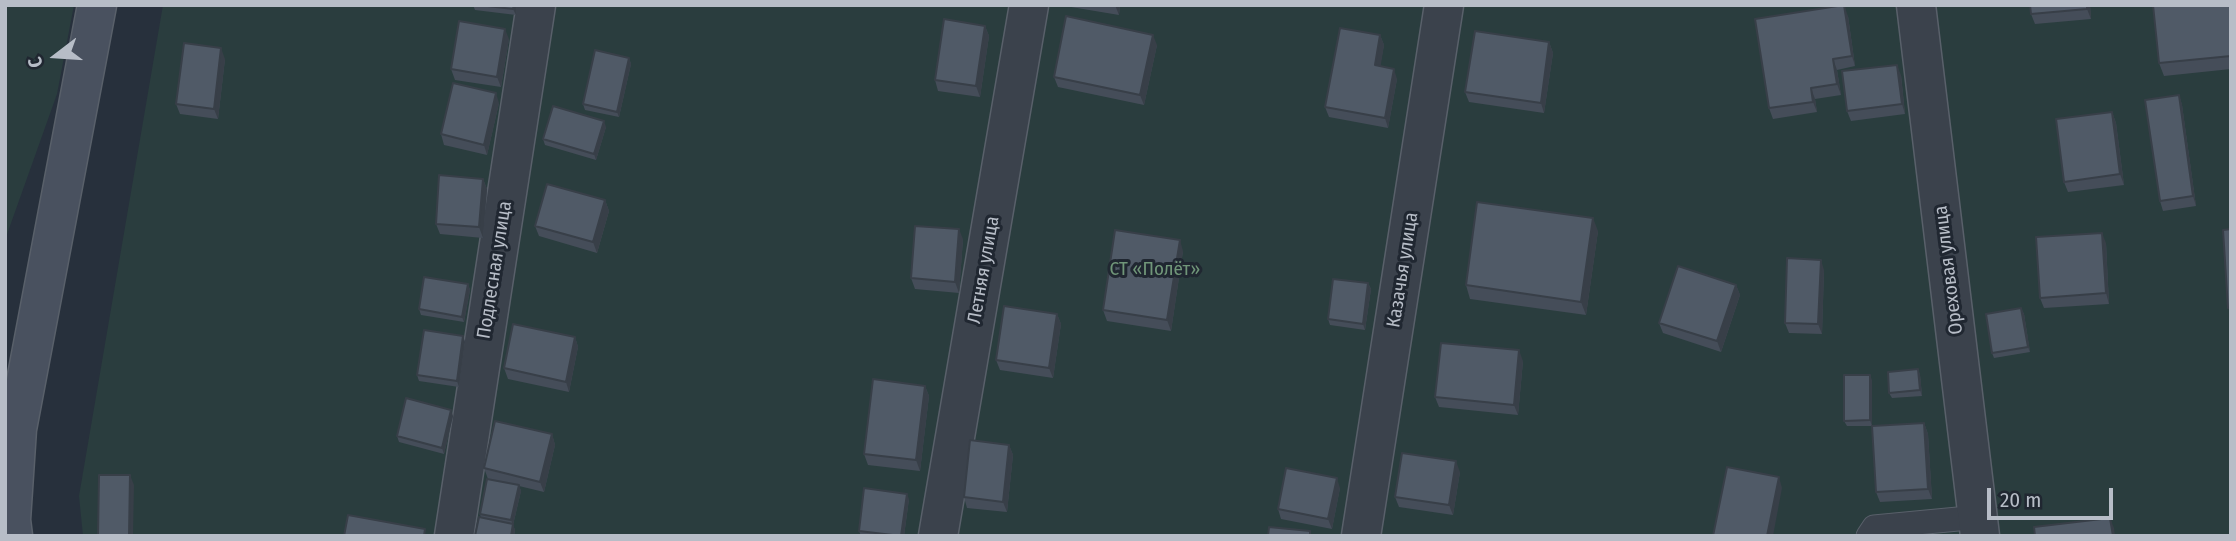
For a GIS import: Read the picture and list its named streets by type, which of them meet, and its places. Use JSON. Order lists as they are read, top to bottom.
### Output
{
  "streets": {
    "street": [
      "Подлесная улица",
      "Летняя улица",
      "Казачья улица",
      "Ореховая улица"
    ]
  },
  "parks": ["СТ «Полёт»"],
  "scale_bar": "20 m",
  "north": "left"
}
